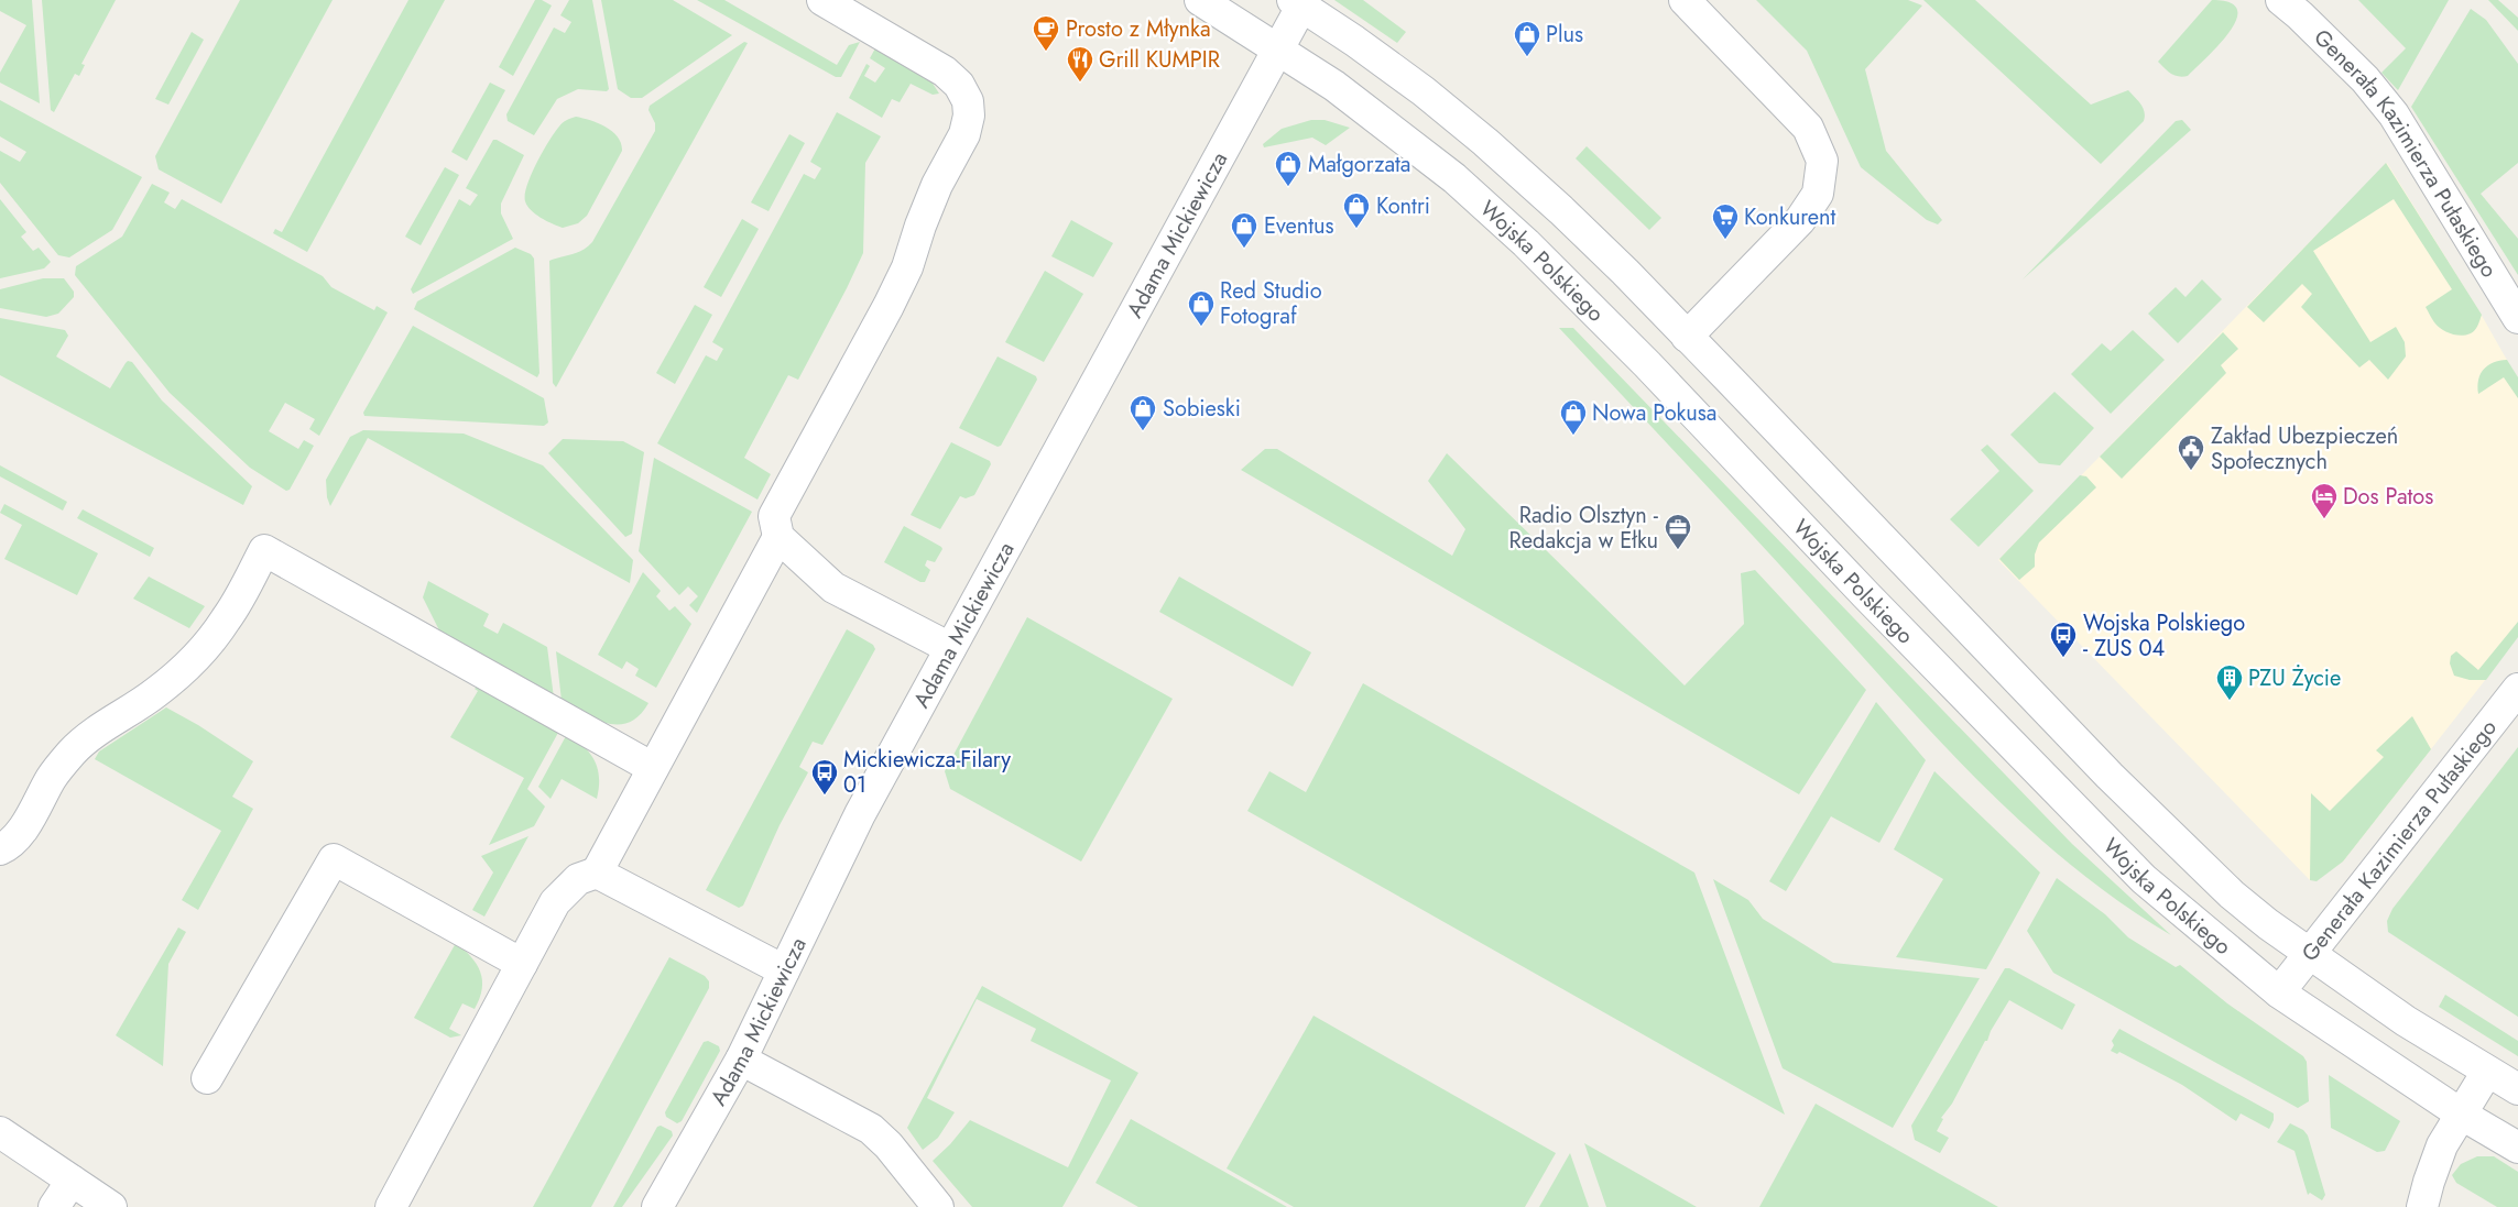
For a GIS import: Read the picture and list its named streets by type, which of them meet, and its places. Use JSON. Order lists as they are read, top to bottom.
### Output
{
  "streets": {
    "street": ["Generała Kazimierza Pułaskiego", "Adama Mickiewicza", "Wojska Polskiego"]
  },
  "crossings": [
    ["Generała Kazimierza Pułaskiego", "Wojska Polskiego"],
    ["Adama Mickiewicza", "Wojska Polskiego"]
  ],
  "places": {
    "cafe": ["Prosto z Młynka"],
    "shop": [
      "Plus",
      "Małgorzata",
      "Kontri",
      "Eventus",
      "Red Studio Fotograf",
      "Sobieski",
      "Nowa Pokusa"
    ],
    "restaurant": ["Grill KUMPIR"],
    "supermarket": ["Konkurent"],
    "public building": ["Zakład Ubezpieczeń Społecznych"],
    "hotel": ["Dos Patos"],
    "office": ["Radio Olsztyn - Redakcja w Ełku"],
    "bus stop": ["Wojska Polskiego - ZUS 04", "Mickiewicza-Filary 01"],
    "building": ["PZU Życie"]
  }
}
